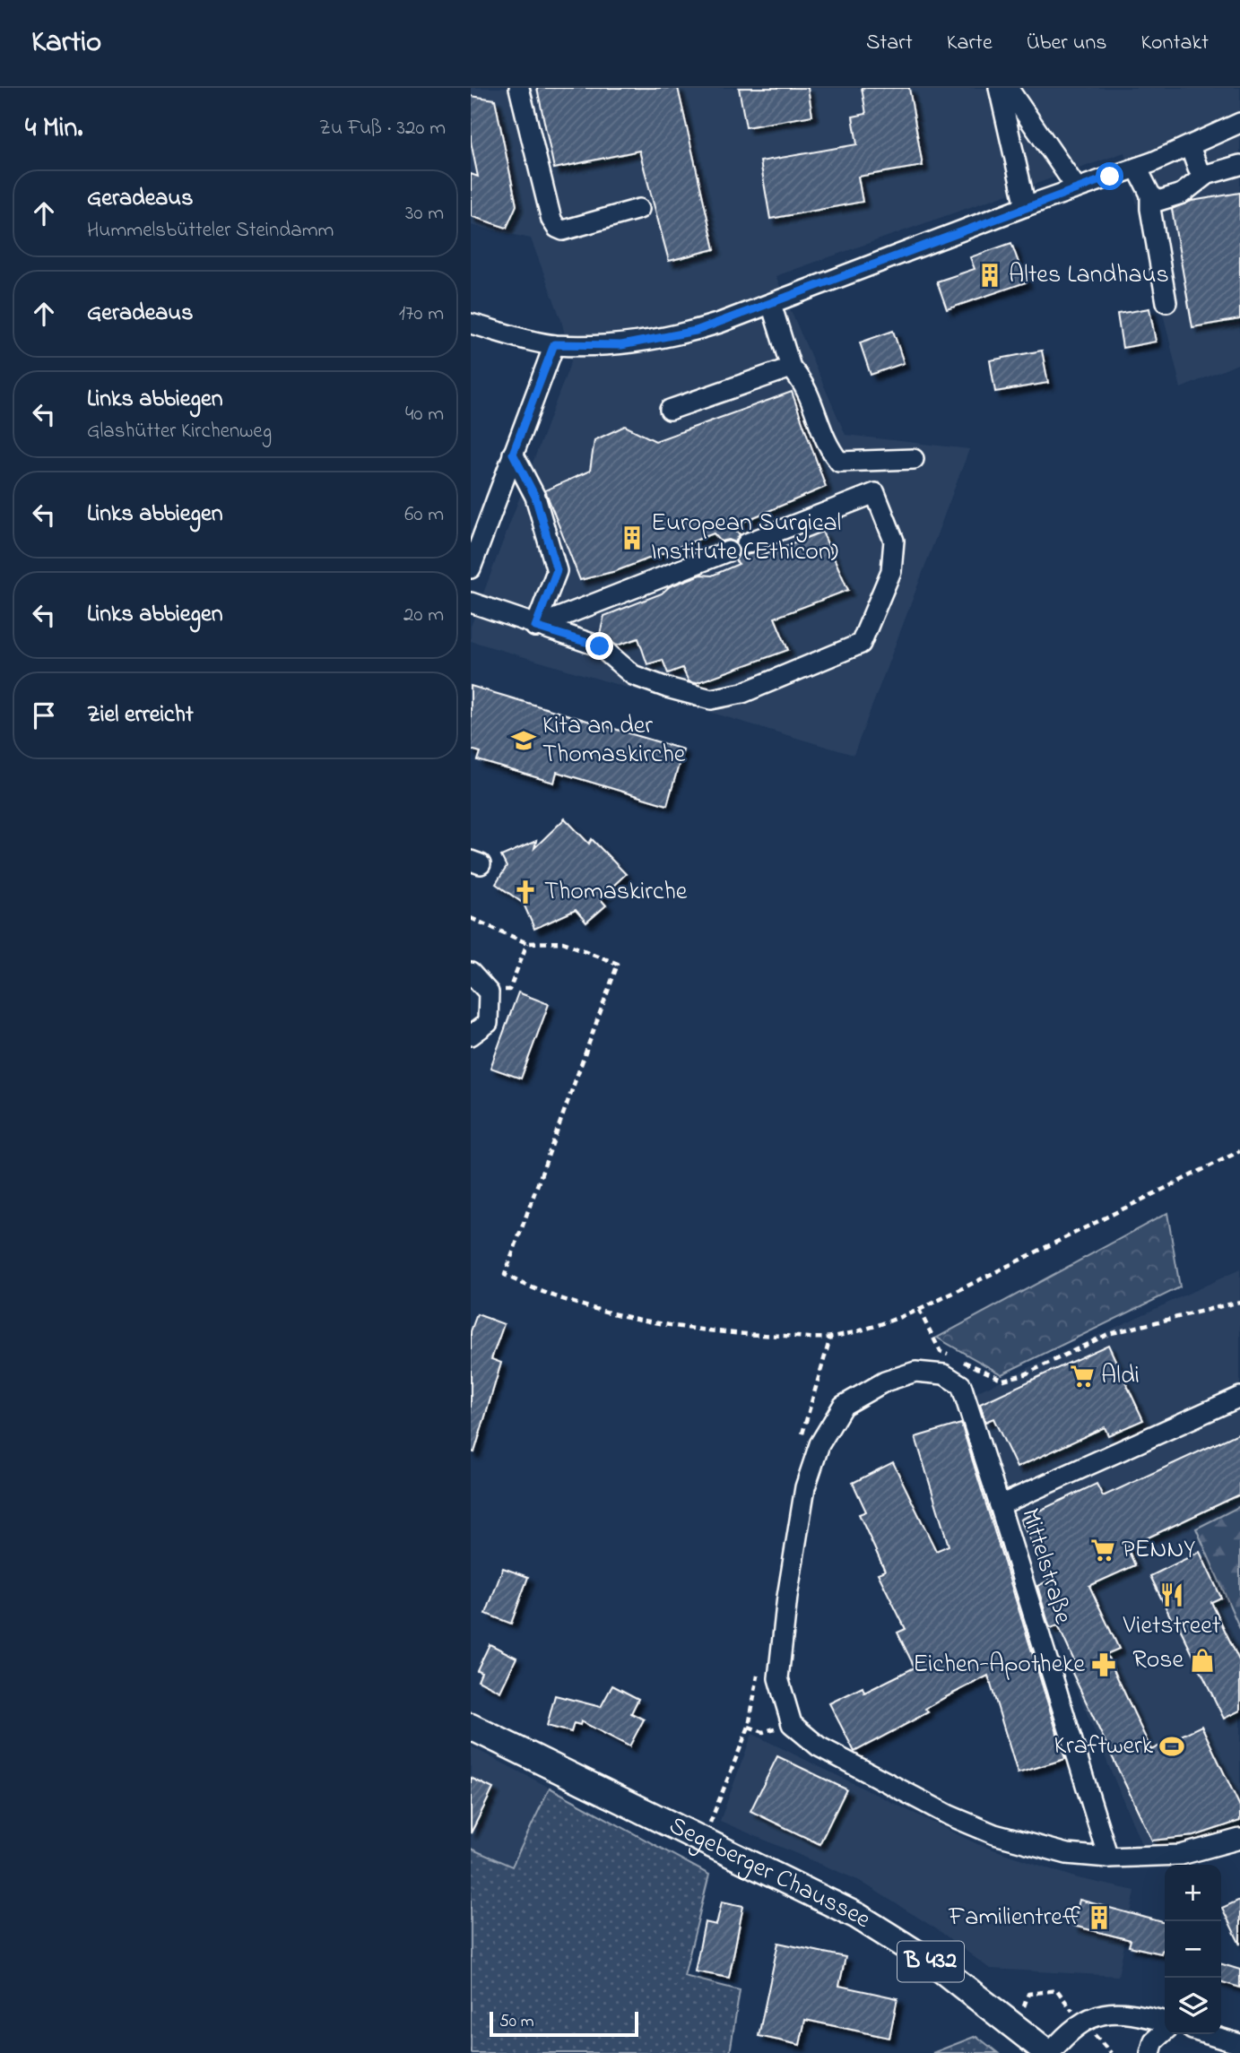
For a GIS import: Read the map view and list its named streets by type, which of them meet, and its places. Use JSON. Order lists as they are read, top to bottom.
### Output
{
  "streets": {
    "main road": ["Segeberger Chaussee", "B 432"],
    "street": ["Mittelstraße"]
  },
  "places": {
    "building": ["Altes Landhaus", "European Surgical Institute (Ethicon)", "Familientreff"],
    "school or university": ["Kita an der Thomaskirche"],
    "church": ["Thomaskirche"],
    "supermarket": ["Aldi", "PENNY"],
    "restaurant": ["Vietstreet"],
    "shop": ["Rose"],
    "pharmacy": ["Eichen-Apotheke"],
    "sports": ["Kraftwerk"]
  },
  "scale_bar": "50 m",
  "page": {
    "header": "Kartio",
    "nav": [
      "Start",
      "Karte",
      "Über uns",
      "Kontakt"
    ],
    "heading": ["4 Min.", "Zu Fuß · 320 m"],
    "list": [
      ["Geradeaus", "Hummelsbütteler Steindamm", "30 m"],
      ["Geradeaus", "170 m"],
      ["Links abbiegen", "Glashütter Kirchenweg", "40 m"],
      ["Links abbiegen", "60 m"],
      ["Links abbiegen", "20 m"],
      "Ziel erreicht"
    ],
    "map_buttons": ["+", "−"],
    "scale": "50 m"
  }
}
